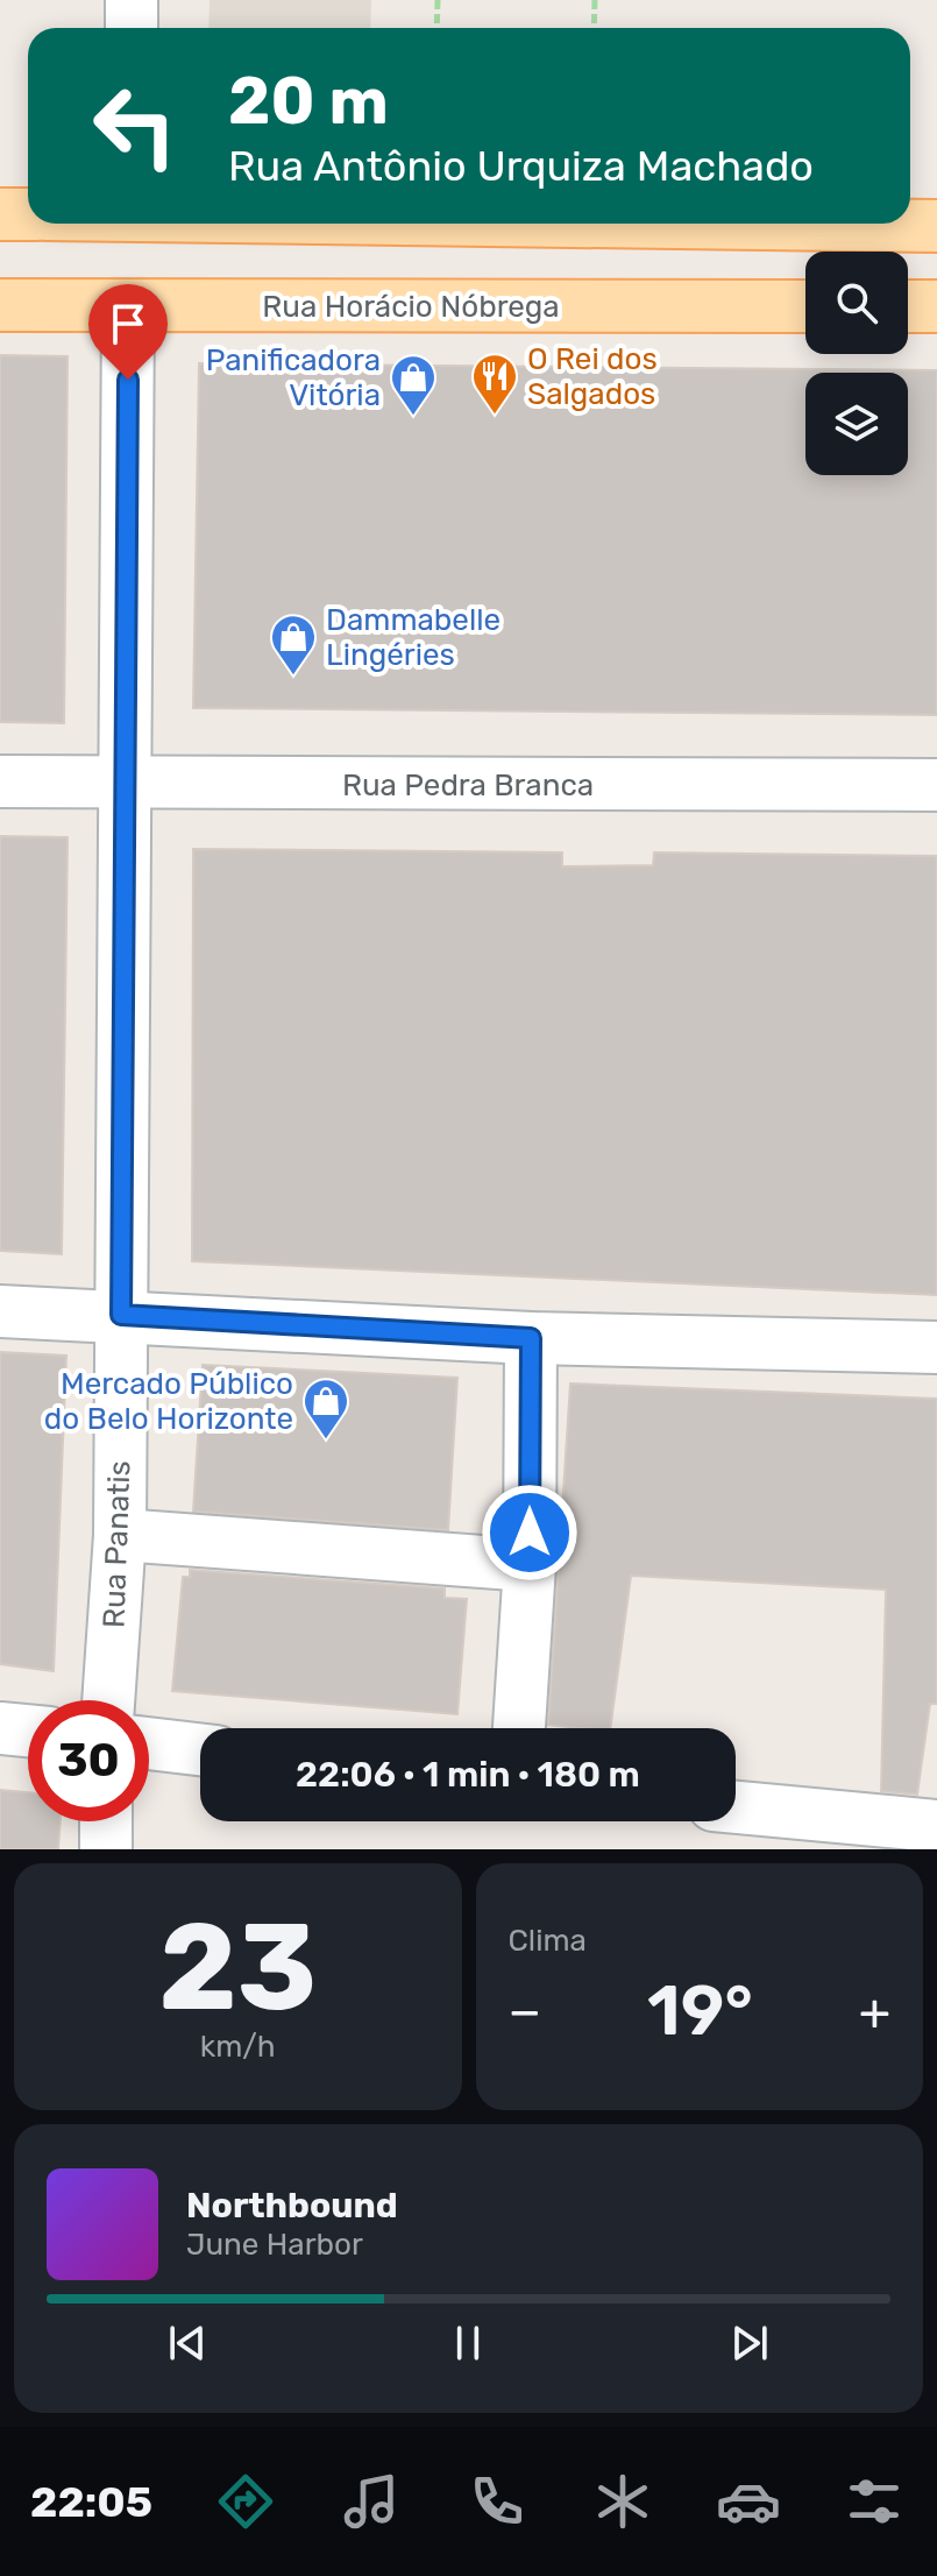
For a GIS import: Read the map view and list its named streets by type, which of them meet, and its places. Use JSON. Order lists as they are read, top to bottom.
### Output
{
  "streets": {
    "main road": ["Rua Horácio Nóbrega"],
    "street": ["Rua Pedra Branca", "Rua Panatis"]
  },
  "crossings": [
    ["Rua Horácio Nóbrega", "Rua Panatis"],
    ["Rua Pedra Branca", "Rua Panatis"]
  ],
  "places": {
    "restaurant": ["O Rei dos Salgados"],
    "shop": ["Panificadora Vitória", "Dammabelle Lingéries", "Mercado Público do Belo Horizonte"]
  },
  "page": {
    "turn": ["20 m", "Rua Antônio Urquiza Machado"],
    "limit": "30",
    "trip": "22:06 · 1 min · 180 m",
    "tile": [
      ["23", "km/h"],
      "Clima"
    ],
    "heat": ["−", "19°", "+"],
    "song": ["Northbound", "June Harbor"],
    "tabs": "22:05"
  }
}
